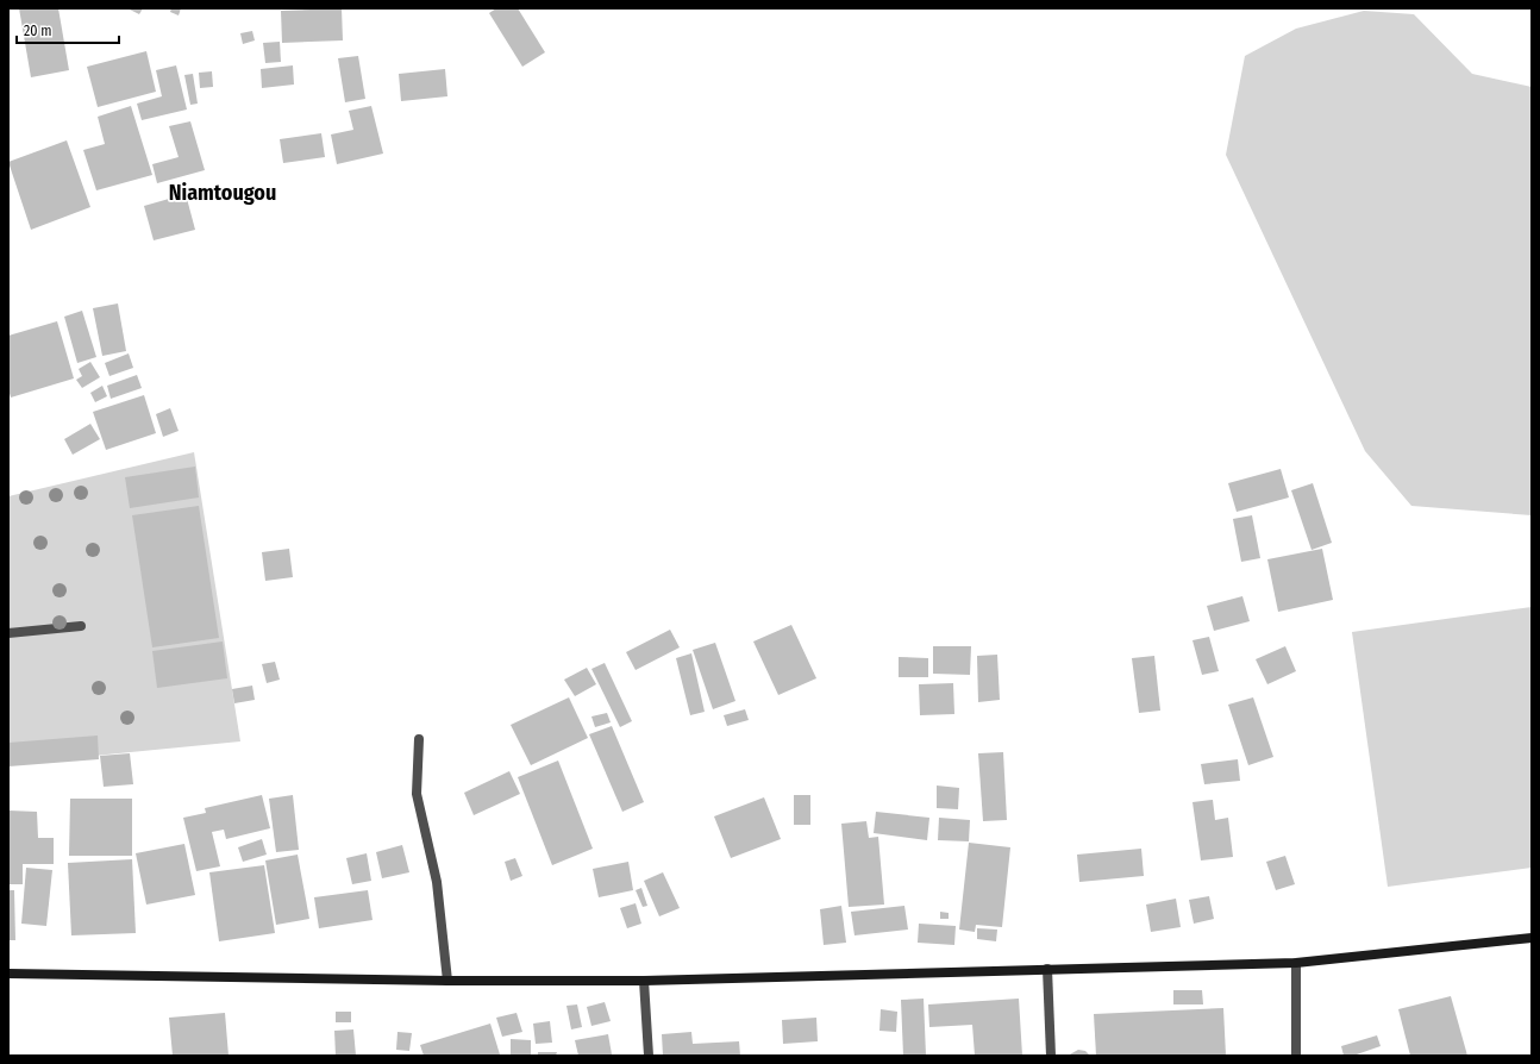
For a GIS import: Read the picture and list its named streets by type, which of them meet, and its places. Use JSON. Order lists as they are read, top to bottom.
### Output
{
  "districts": ["Niamtougou"],
  "scale_bar": "20 m"
}
